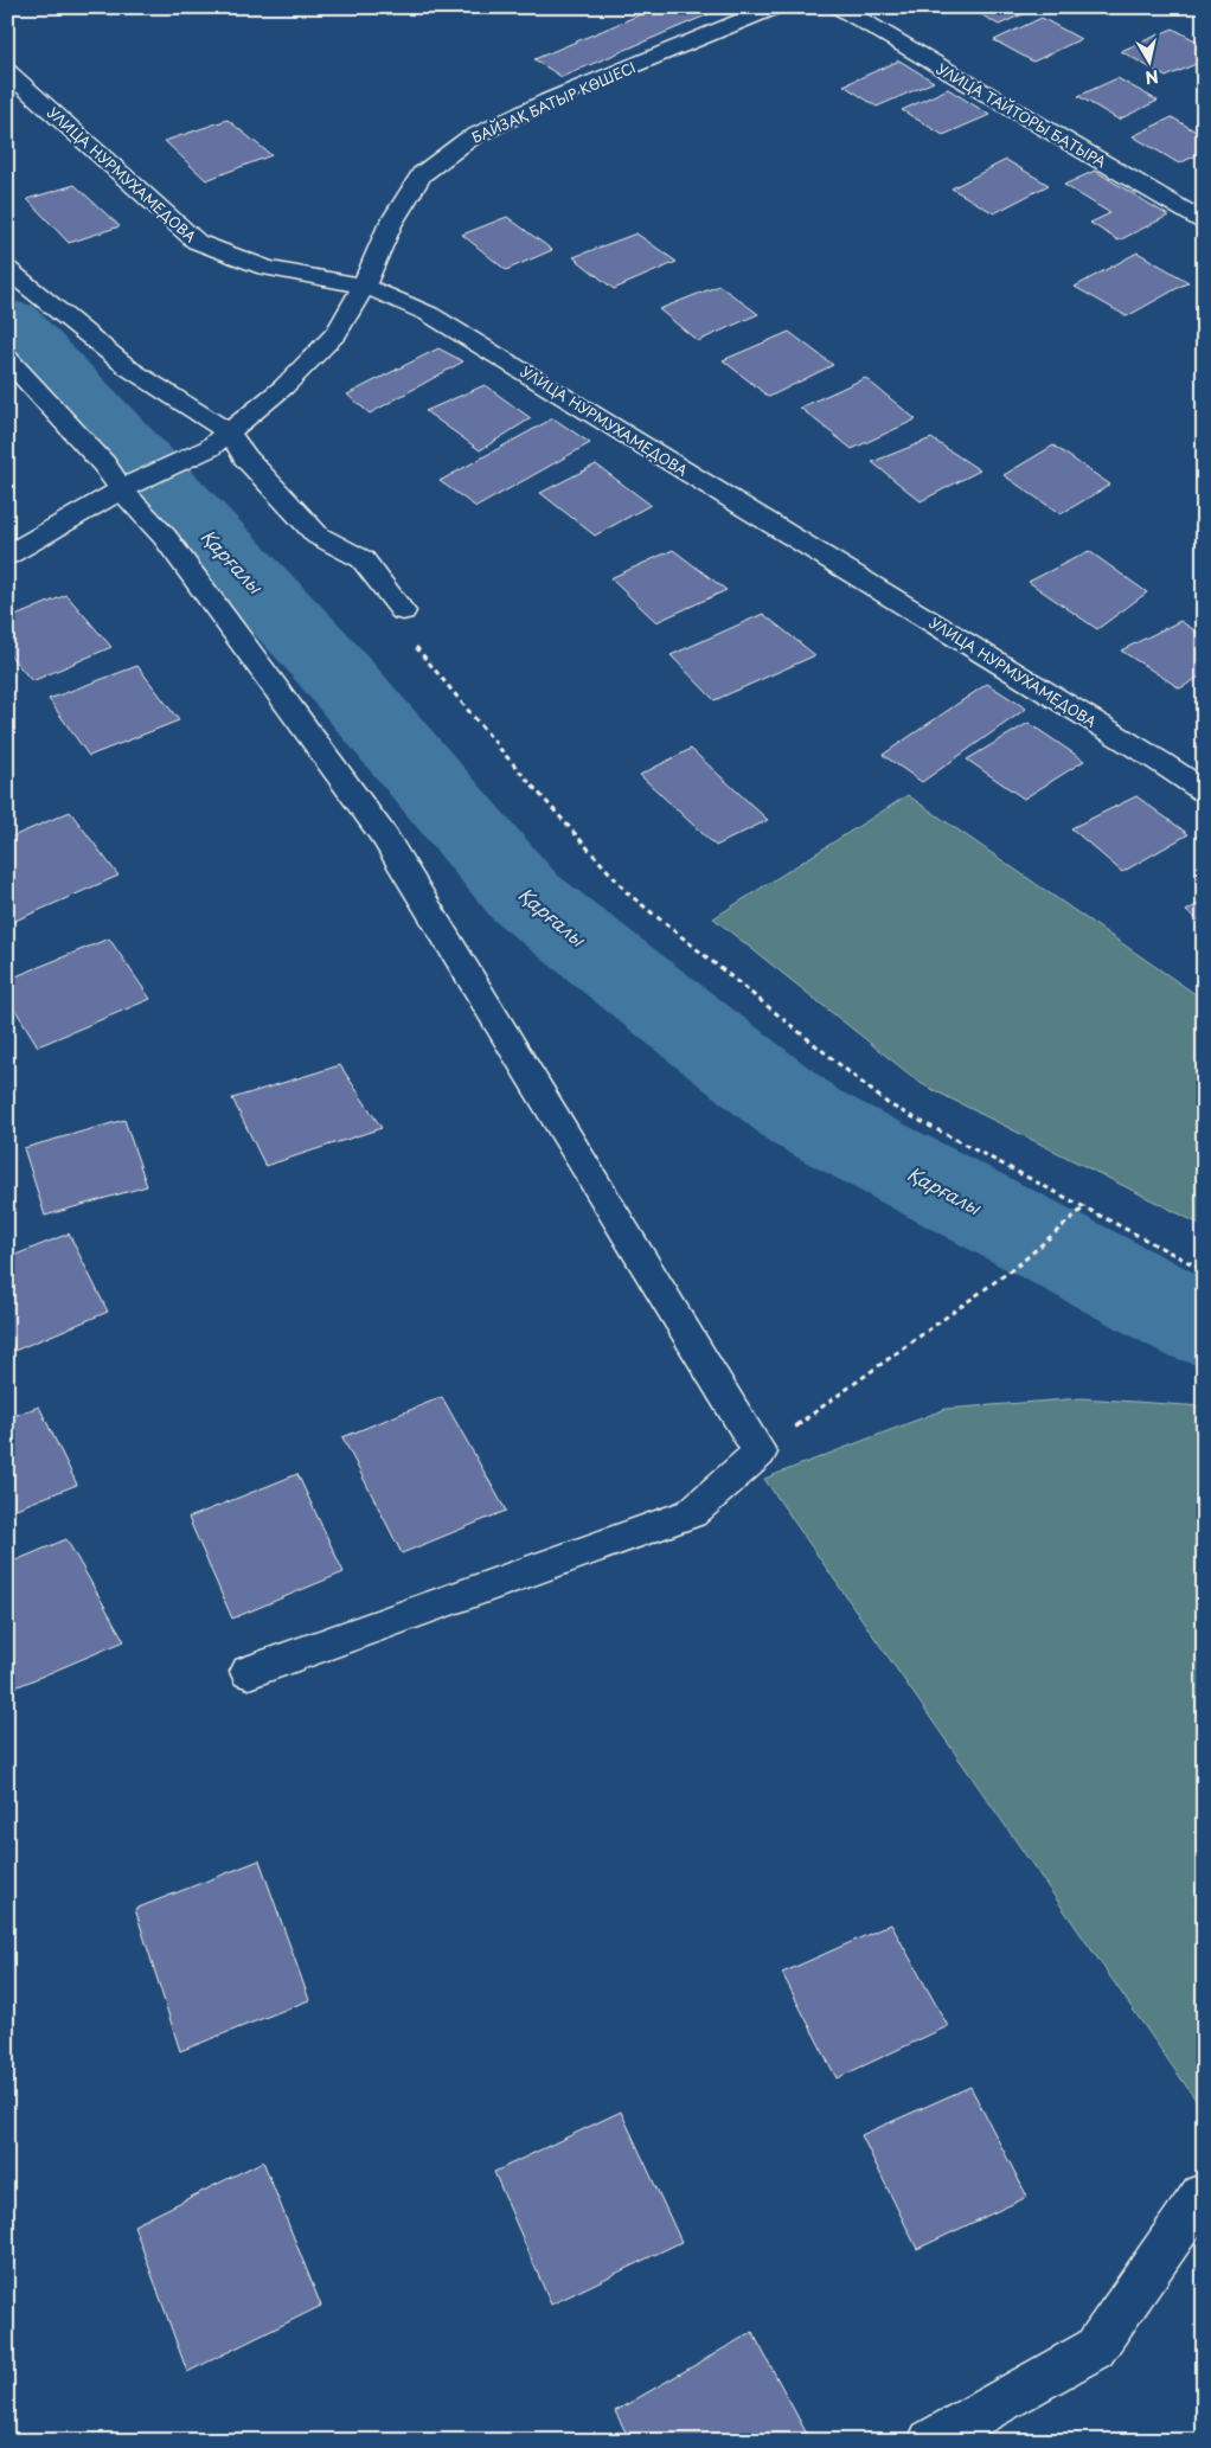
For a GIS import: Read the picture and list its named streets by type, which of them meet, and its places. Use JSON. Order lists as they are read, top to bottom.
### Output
{
  "streets": {
    "street": ["БАЙЗАҚ БАТЫР КӨШЕСІ", "УЛИЦА ТАЙТОРЫ БАТЫРА", "УЛИЦА НУРМУХАМЕДОВА"]
  },
  "crossings": [
    ["БАЙЗАҚ БАТЫР КӨШЕСІ", "УЛИЦА НУРМУХАМЕДОВА"]
  ],
  "water": ["Қарғалы"],
  "north": "bottom"
}
